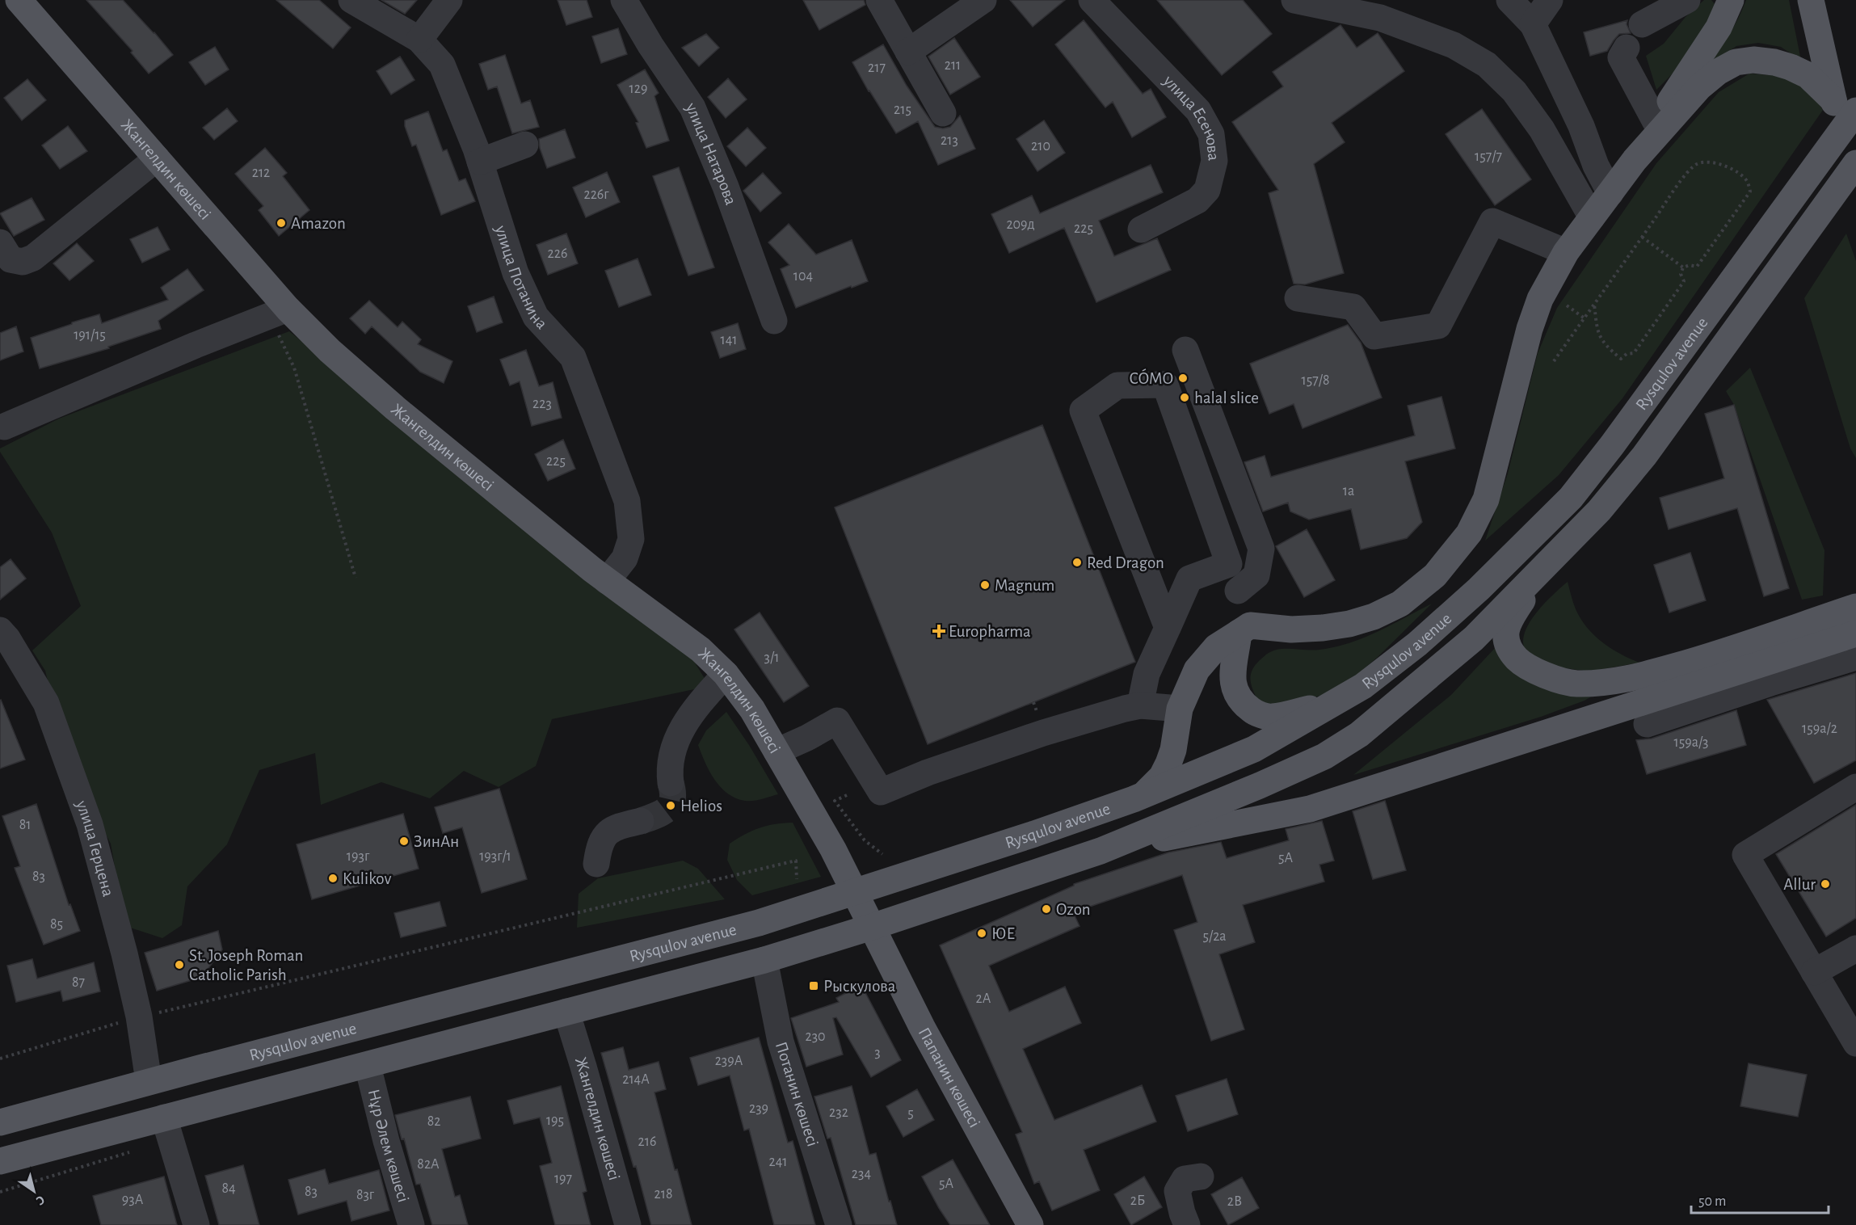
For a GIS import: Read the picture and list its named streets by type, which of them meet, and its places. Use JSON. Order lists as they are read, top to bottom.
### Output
{
  "streets": {
    "main road": ["Жангелдин көшесі", "Rysqulov avenue", "Папанин көшесі"],
    "street": [
      "улица Есенова",
      "улица Натарова",
      "улица Потанина",
      "улица Герцена",
      "Потанин көшесі",
      "Нұр Әлем көшесі"
    ]
  },
  "crossings": [
    ["Жангелдин көшесі", "улица Потанина"],
    ["Жангелдин көшесі", "Rysqulov avenue"],
    ["Жангелдин көшесі", "Папанин көшесі"],
    ["Rysqulov avenue", "улица Герцена"],
    ["Rysqulov avenue", "Папанин көшесі"],
    ["Rysqulov avenue", "Потанин көшесі"],
    ["Rysqulov avenue", "Нұр Әлем көшесі"]
  ],
  "places": {
    "other": [
      "Amazon",
      "CÓMO",
      "halal slice",
      "Red Dragon",
      "Magnum",
      "Helios",
      "ЗинАн",
      "Kulikov",
      "Allur",
      "Ozon",
      "ЮЕ",
      "St. Joseph Roman Catholic Parish"
    ],
    "health": ["Europharma"],
    "transit": ["Рыскулова"]
  },
  "house_numbers": [
    "211",
    "217",
    "129",
    "215",
    "213",
    "210",
    "157/7",
    "212",
    "226г",
    "209д",
    "225",
    "226",
    "104",
    "191/15",
    "141",
    "157/8",
    "223",
    "225",
    "1а",
    "3/1",
    "159а/2",
    "159а/3",
    "81",
    "193г",
    "193г/1",
    "5А",
    "83",
    "85",
    "5/2а",
    "87",
    "2А",
    "230",
    "3",
    "239А",
    "214А",
    "239",
    "232",
    "5",
    "195",
    "82",
    "216",
    "241",
    "82А",
    "234",
    "197",
    "5А",
    "84",
    "83",
    "218",
    "83г",
    "93А",
    "2Б",
    "2В"
  ],
  "scale_bar": "50 m",
  "north": "bottom right"
}
